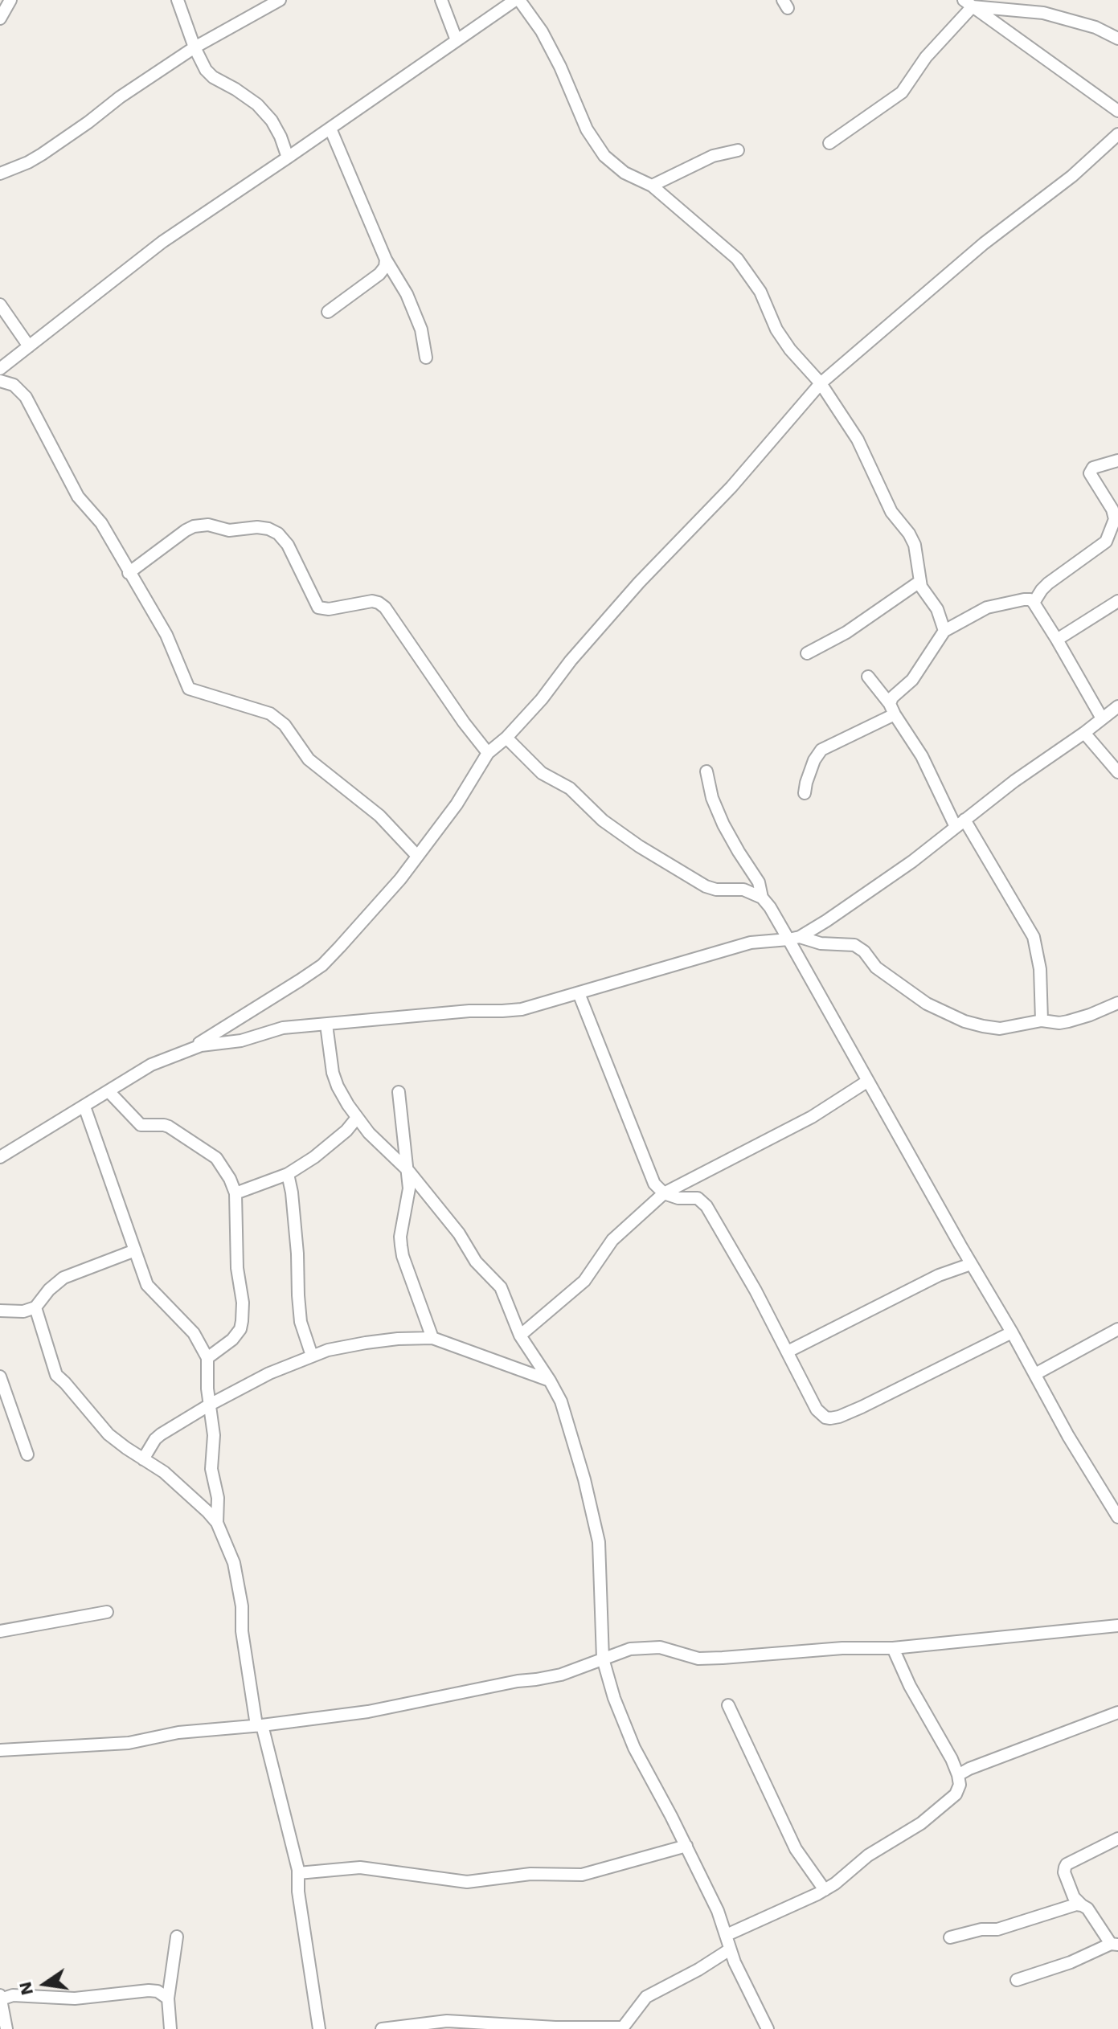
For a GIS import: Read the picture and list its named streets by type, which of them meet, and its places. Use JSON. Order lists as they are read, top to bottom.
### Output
{
  "north": "left"
}
